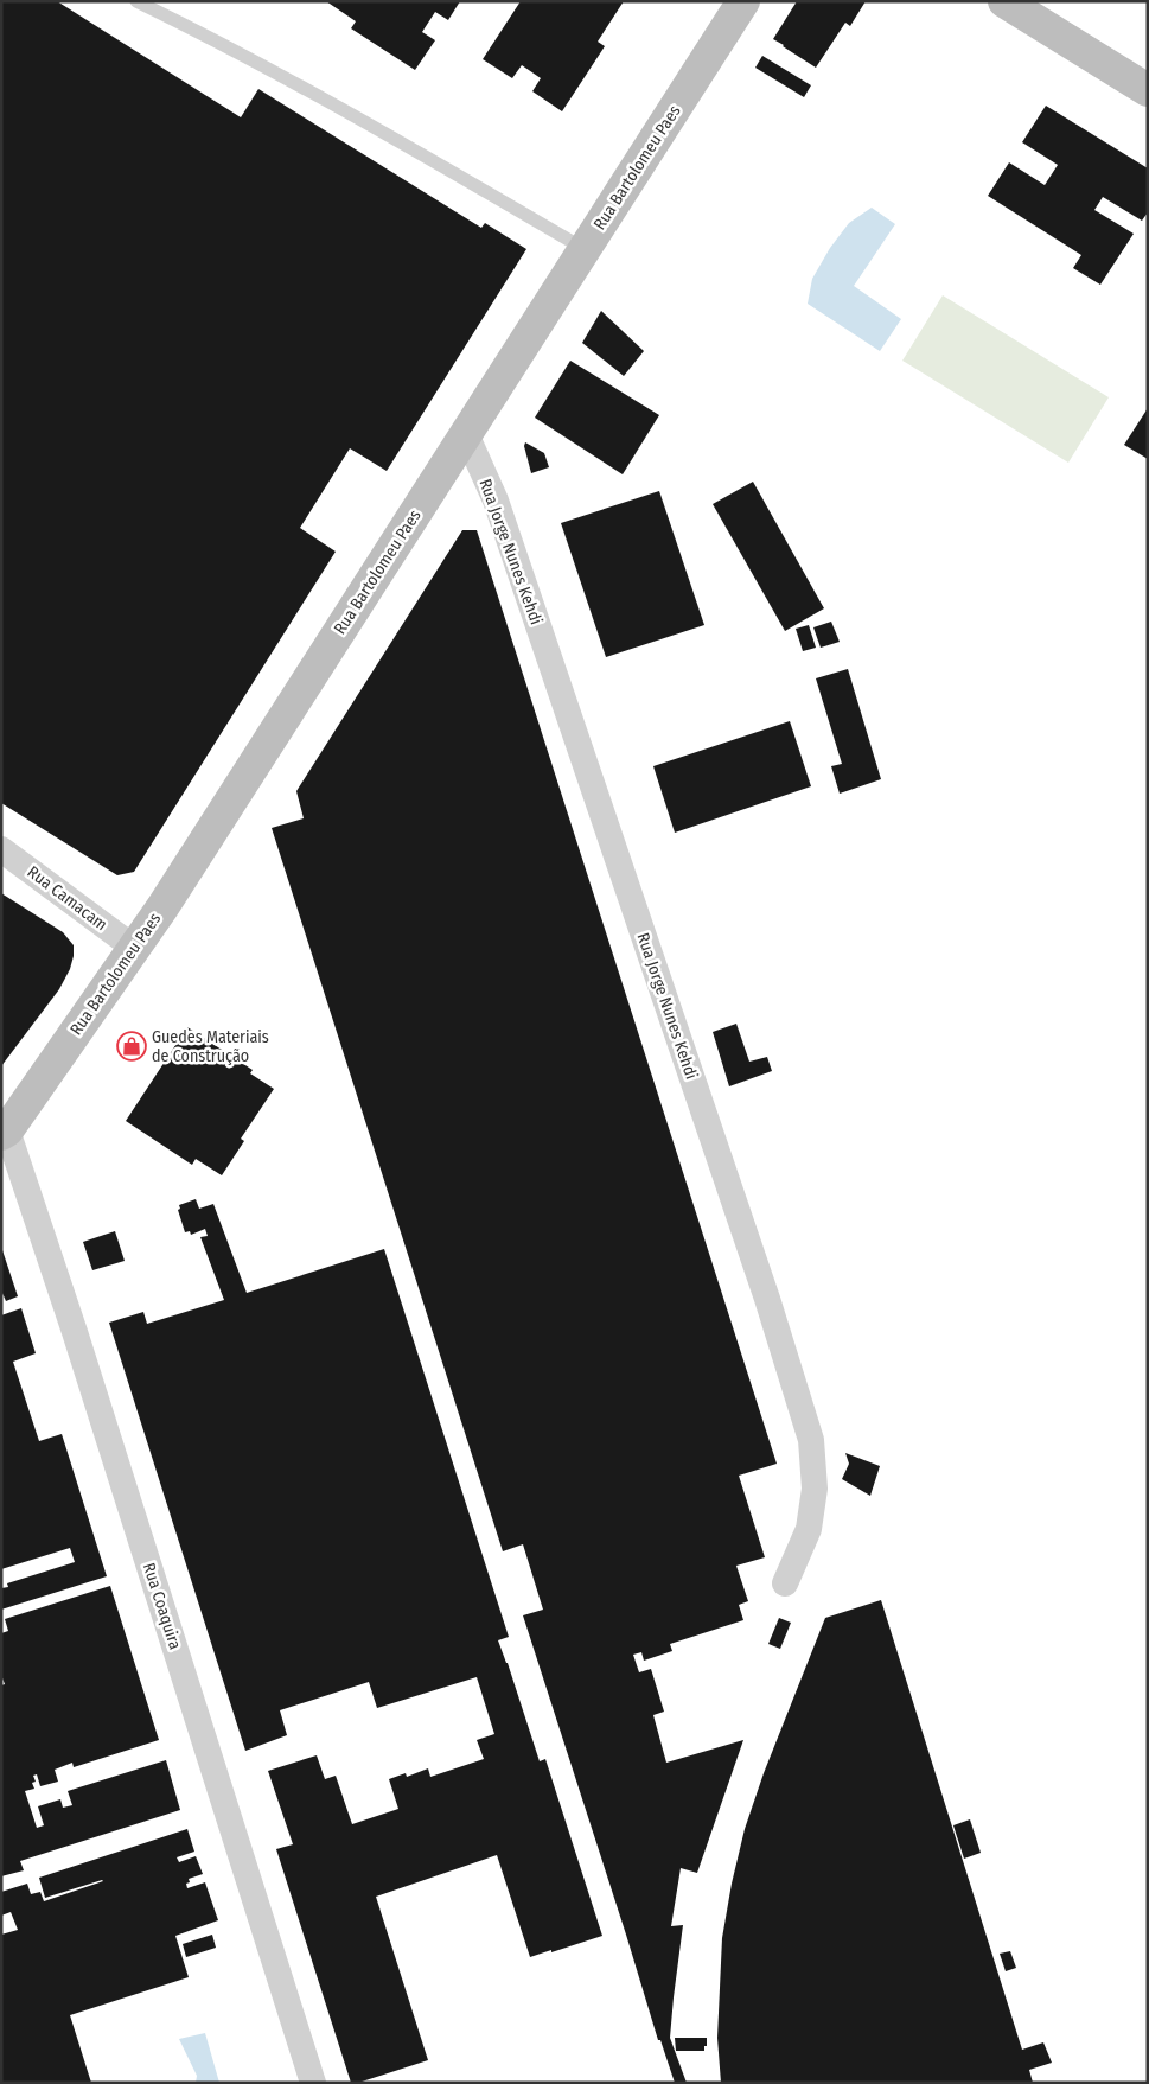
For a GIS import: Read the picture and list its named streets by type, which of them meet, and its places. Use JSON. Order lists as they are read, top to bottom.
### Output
{
  "streets": {
    "street": [
      "Rua Bartolomeu Paes",
      "Rua Jorge Nunes Kehdi",
      "Rua Camacam",
      "Rua Coaquira"
    ]
  },
  "crossings": [
    ["Rua Bartolomeu Paes", "Rua Jorge Nunes Kehdi"],
    ["Rua Bartolomeu Paes", "Rua Camacam"],
    ["Rua Bartolomeu Paes", "Rua Coaquira"]
  ],
  "places": {
    "shop": ["Guedes Materiais de Construção"]
  }
}
